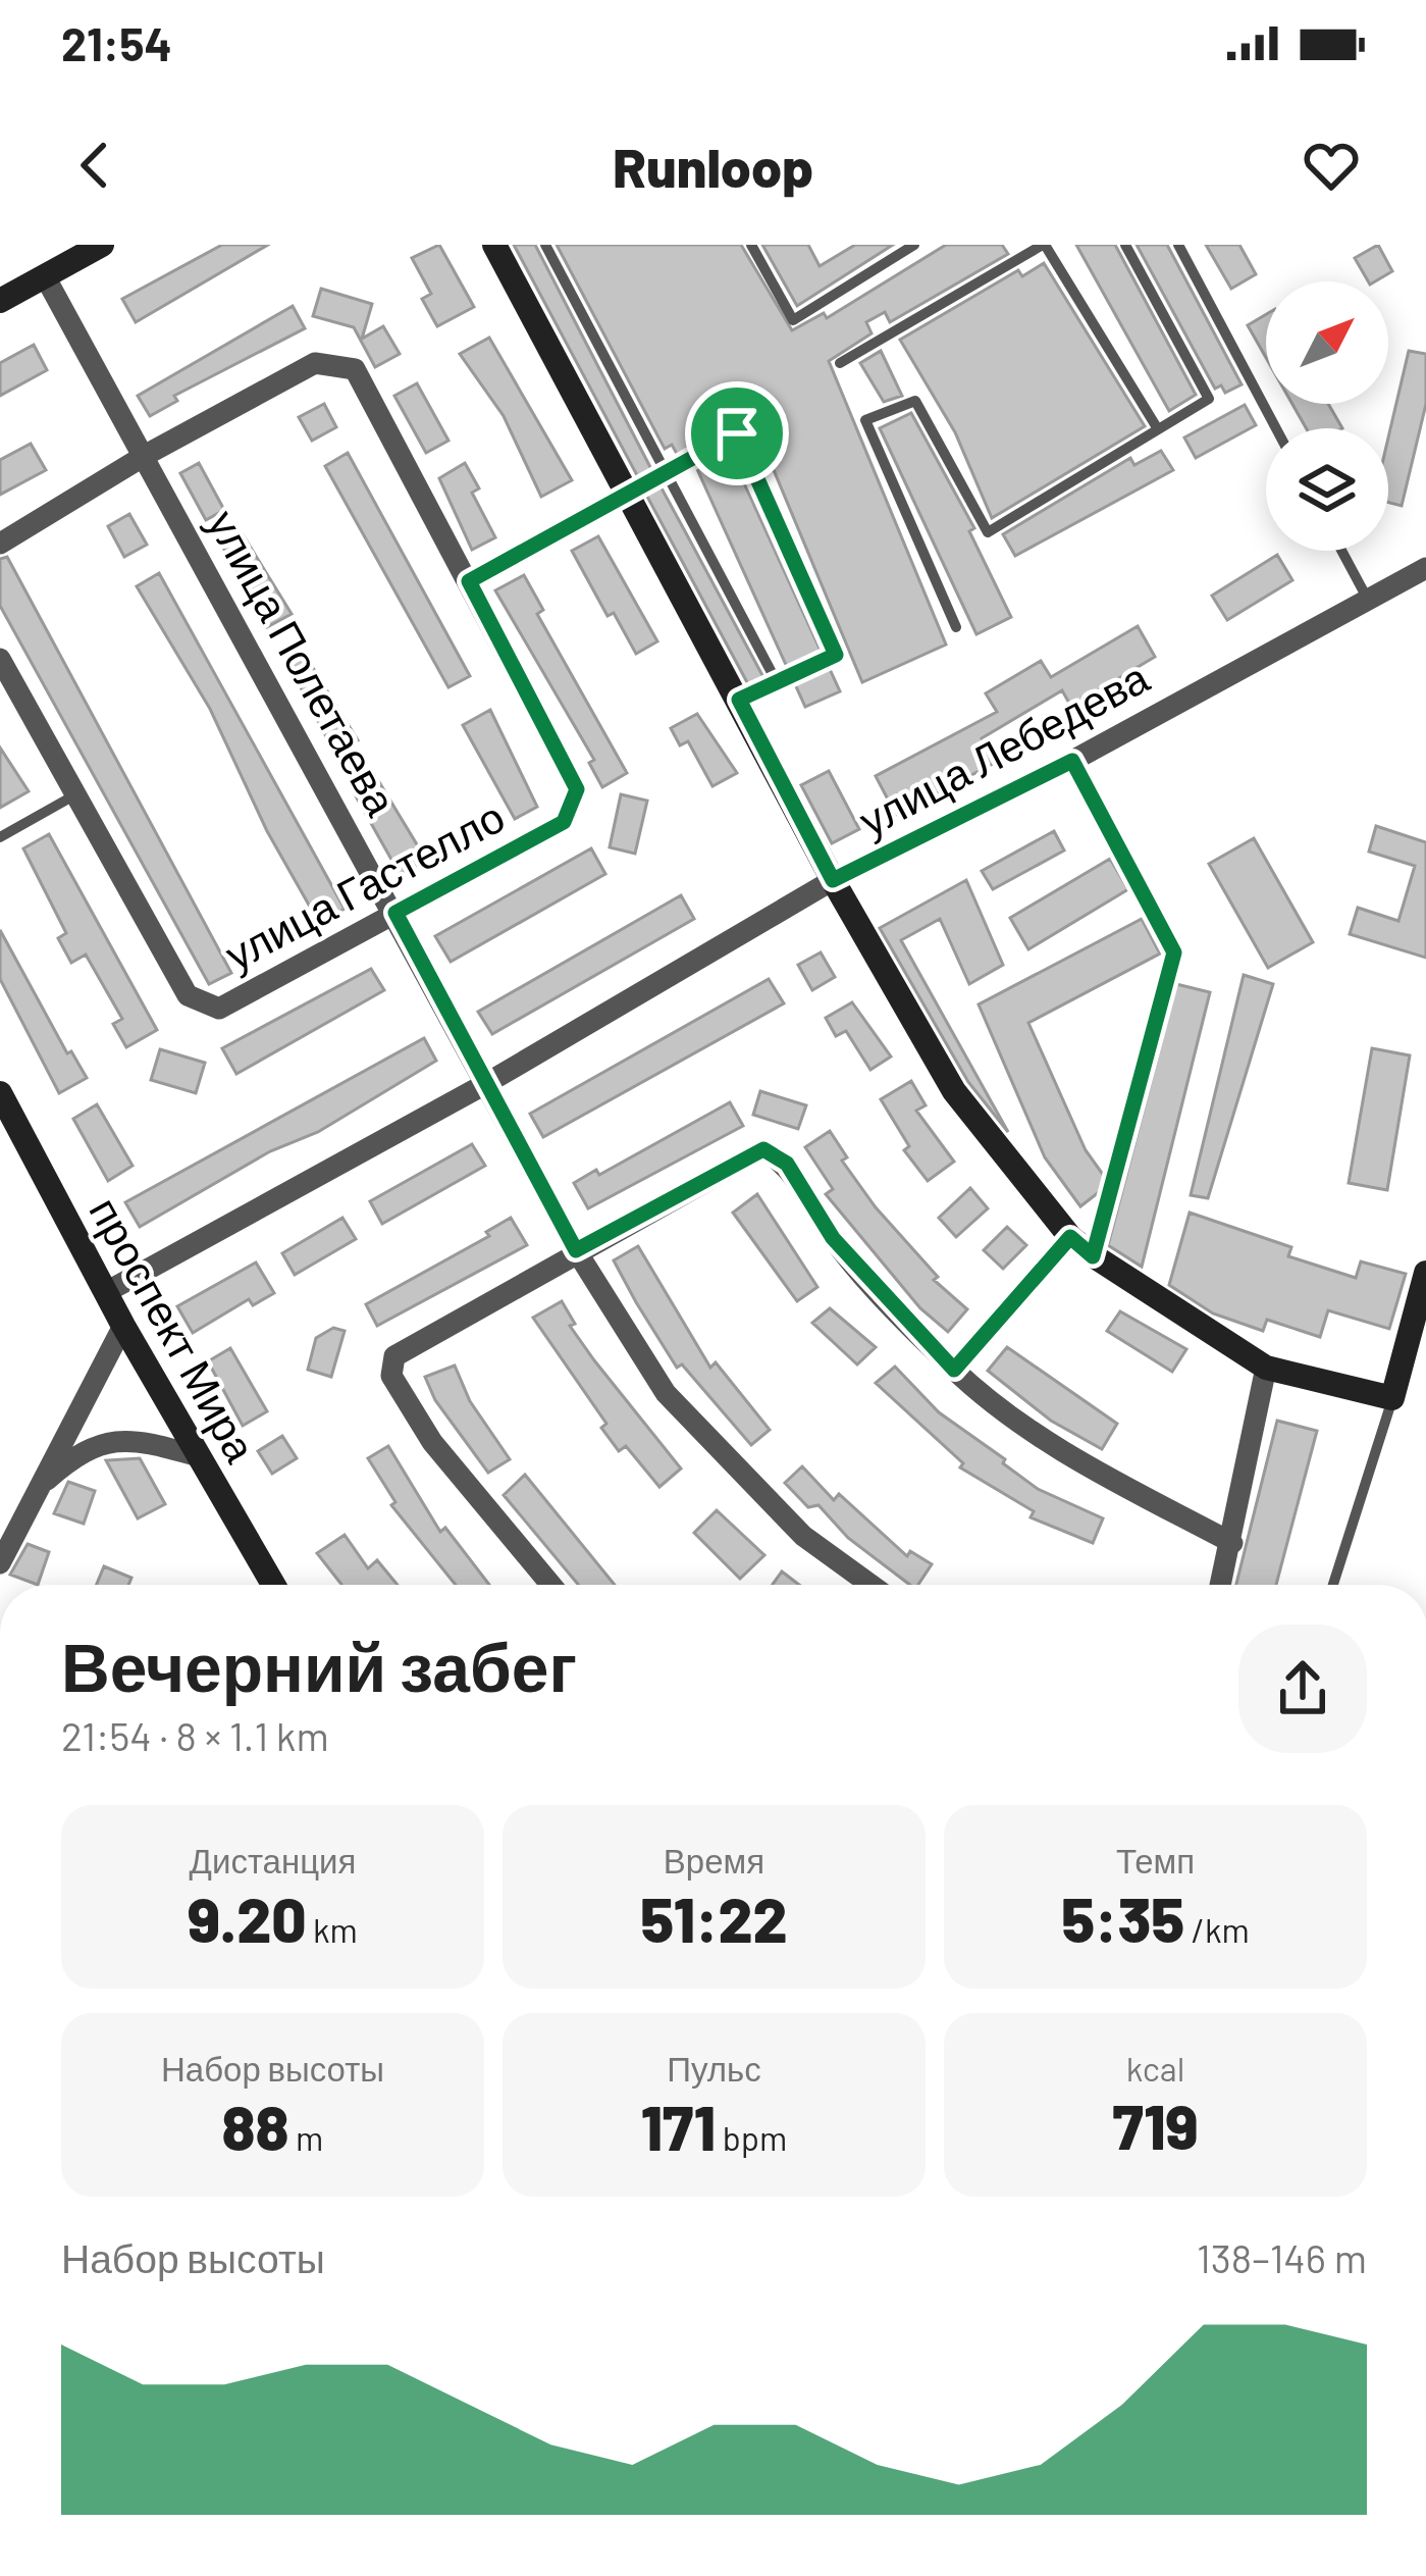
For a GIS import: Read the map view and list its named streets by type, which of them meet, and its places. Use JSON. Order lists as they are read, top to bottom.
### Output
{
  "streets": {
    "street": [
      "улица Полетаева",
      "улица Лебедева",
      "улица Гастелло",
      "проспект Мира"
    ]
  },
  "crossings": [
    ["улица Полетаева", "улица Лебедева"],
    ["улица Полетаева", "улица Гастелло"],
    ["улица Лебедева", "проспект Мира"]
  ],
  "north": "top right",
  "page": {
    "status": "21:54",
    "header": "Runloop",
    "heading": ["Вечерний забег", "21:54 · 8 × 1.1 km"],
    "stats": [
      ["Дистанция", "9.20 km"],
      ["Время", "51:22"],
      ["Темп", "5:35 /km"],
      ["Набор высоты", "88 m"],
      ["Пульс", "171 bpm"],
      ["kcal", "719"]
    ],
    "chart": ["Набор высоты", "138–146 m"]
  }
}
